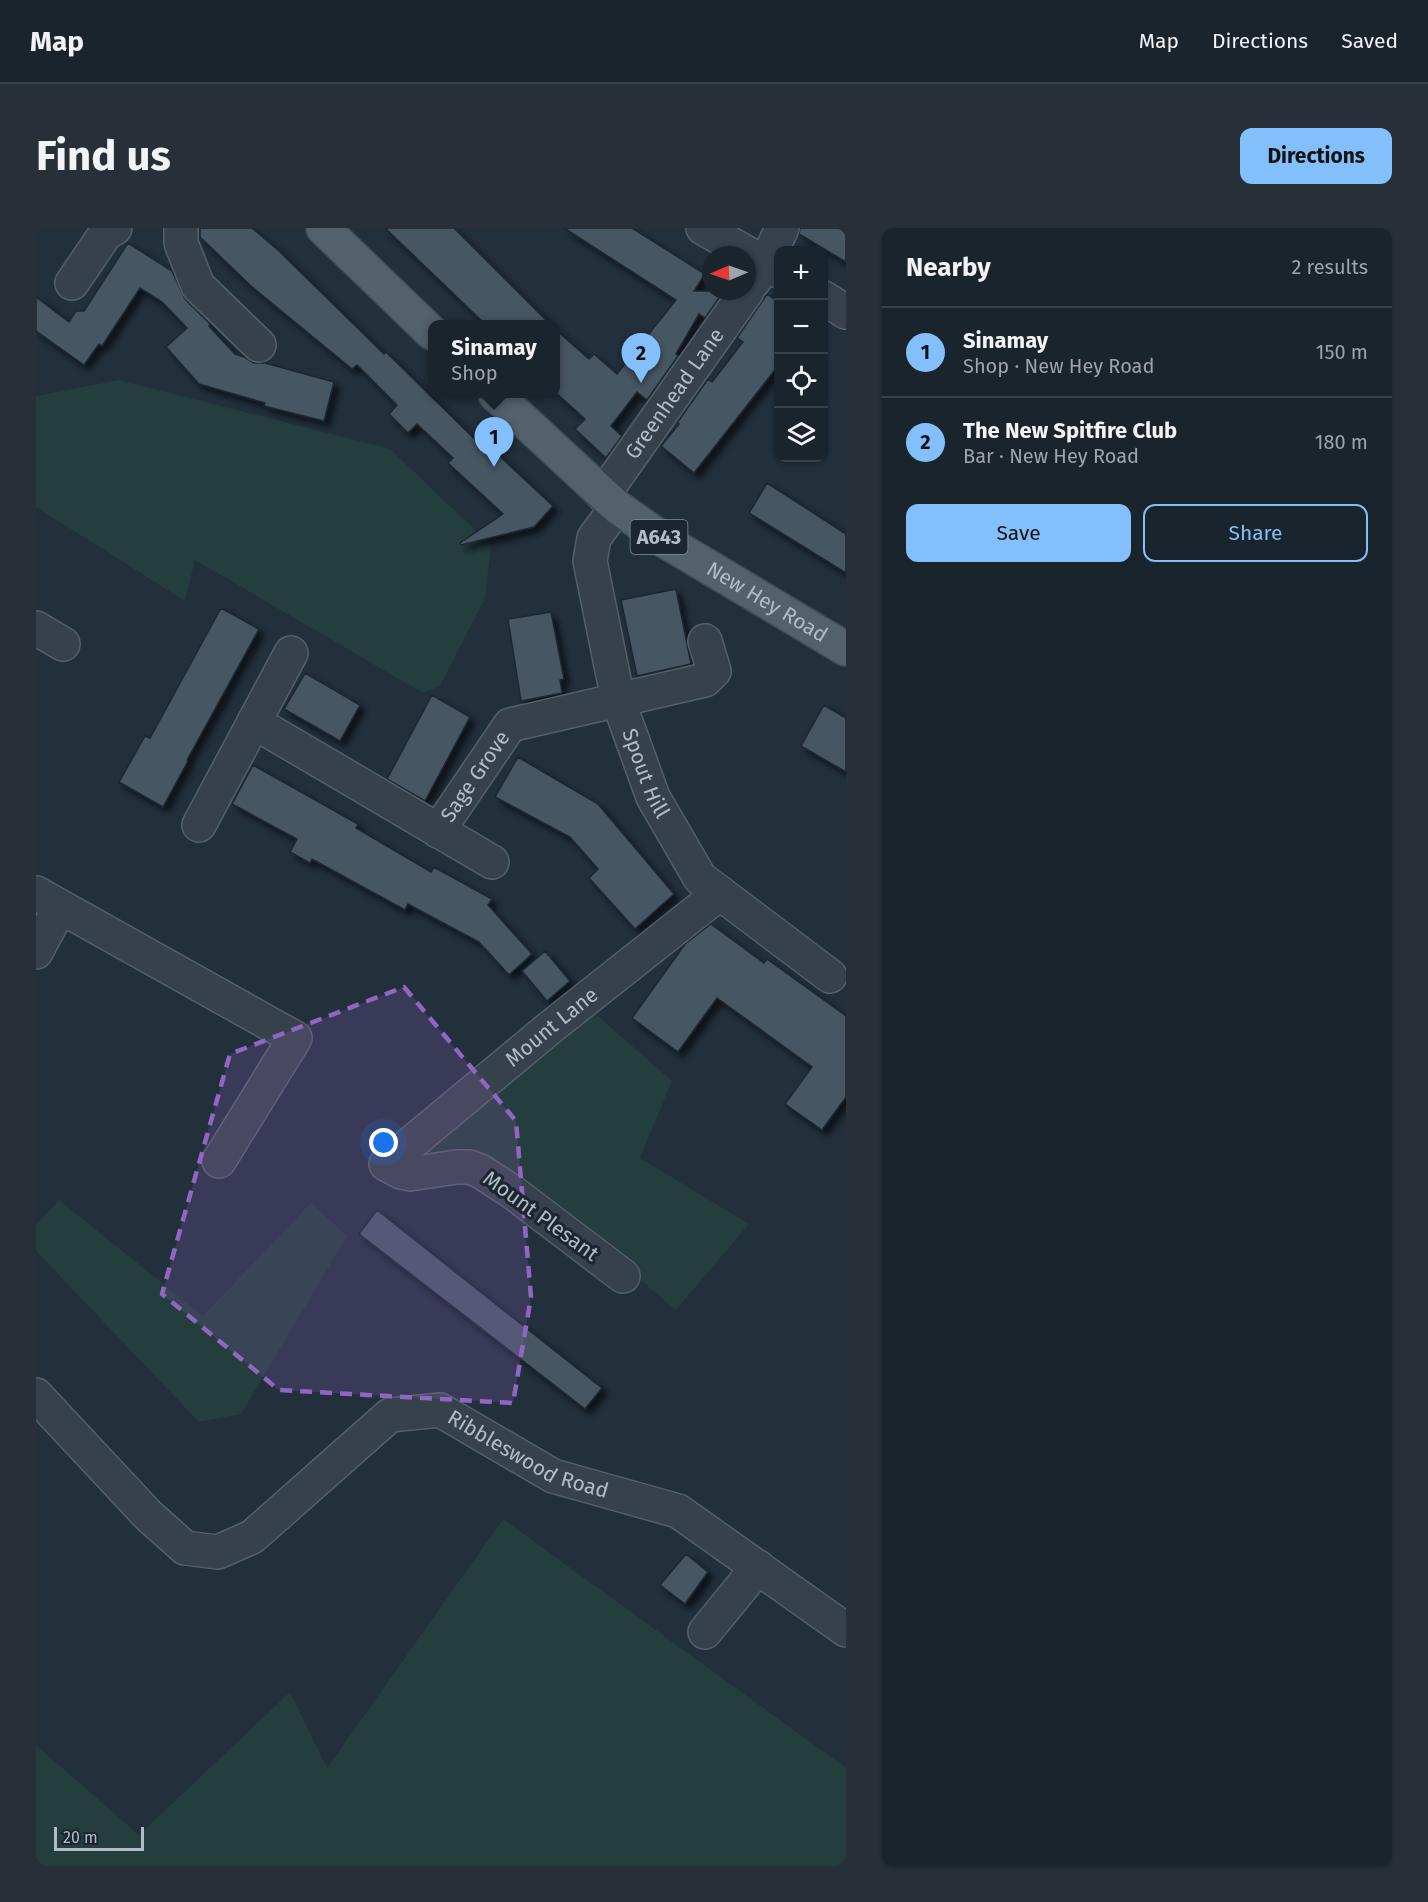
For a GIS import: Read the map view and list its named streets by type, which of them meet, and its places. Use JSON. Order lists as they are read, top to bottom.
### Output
{
  "streets": {
    "main road": ["A643", "New Hey Road"],
    "street": [
      "Greenhead Lane",
      "Spout Hill",
      "Sage Grove",
      "Mount Lane",
      "Mount Plesant",
      "Ribbleswood Road"
    ]
  },
  "crossings": [
    ["Greenhead Lane", "New Hey Road"],
    ["Greenhead Lane", "Spout Hill"],
    ["New Hey Road", "Spout Hill"],
    ["Spout Hill", "Sage Grove"],
    ["Spout Hill", "Mount Lane"],
    ["Mount Lane", "Mount Plesant"]
  ],
  "scale_bar": "20 m",
  "north": "left",
  "page": {
    "header": "Map",
    "nav": ["Map", "Directions", "Saved"],
    "buttons": [
      "Directions",
      ["Save", "Share"]
    ],
    "title": "Find us",
    "heading": ["Nearby", "2 results"],
    "map_buttons": ["+", "−"],
    "list": [
      {
        "mark": "1",
        "name": "Sinamay",
        "note": "Shop · New Hey Road",
        "value": "150 m"
      },
      {
        "mark": "2",
        "name": "The New Spitfire Club",
        "note": "Bar · New Hey Road",
        "value": "180 m"
      }
    ],
    "popup": ["Sinamay", "Shop"],
    "pins": ["2", "1"],
    "scale": "20 m"
  }
}
